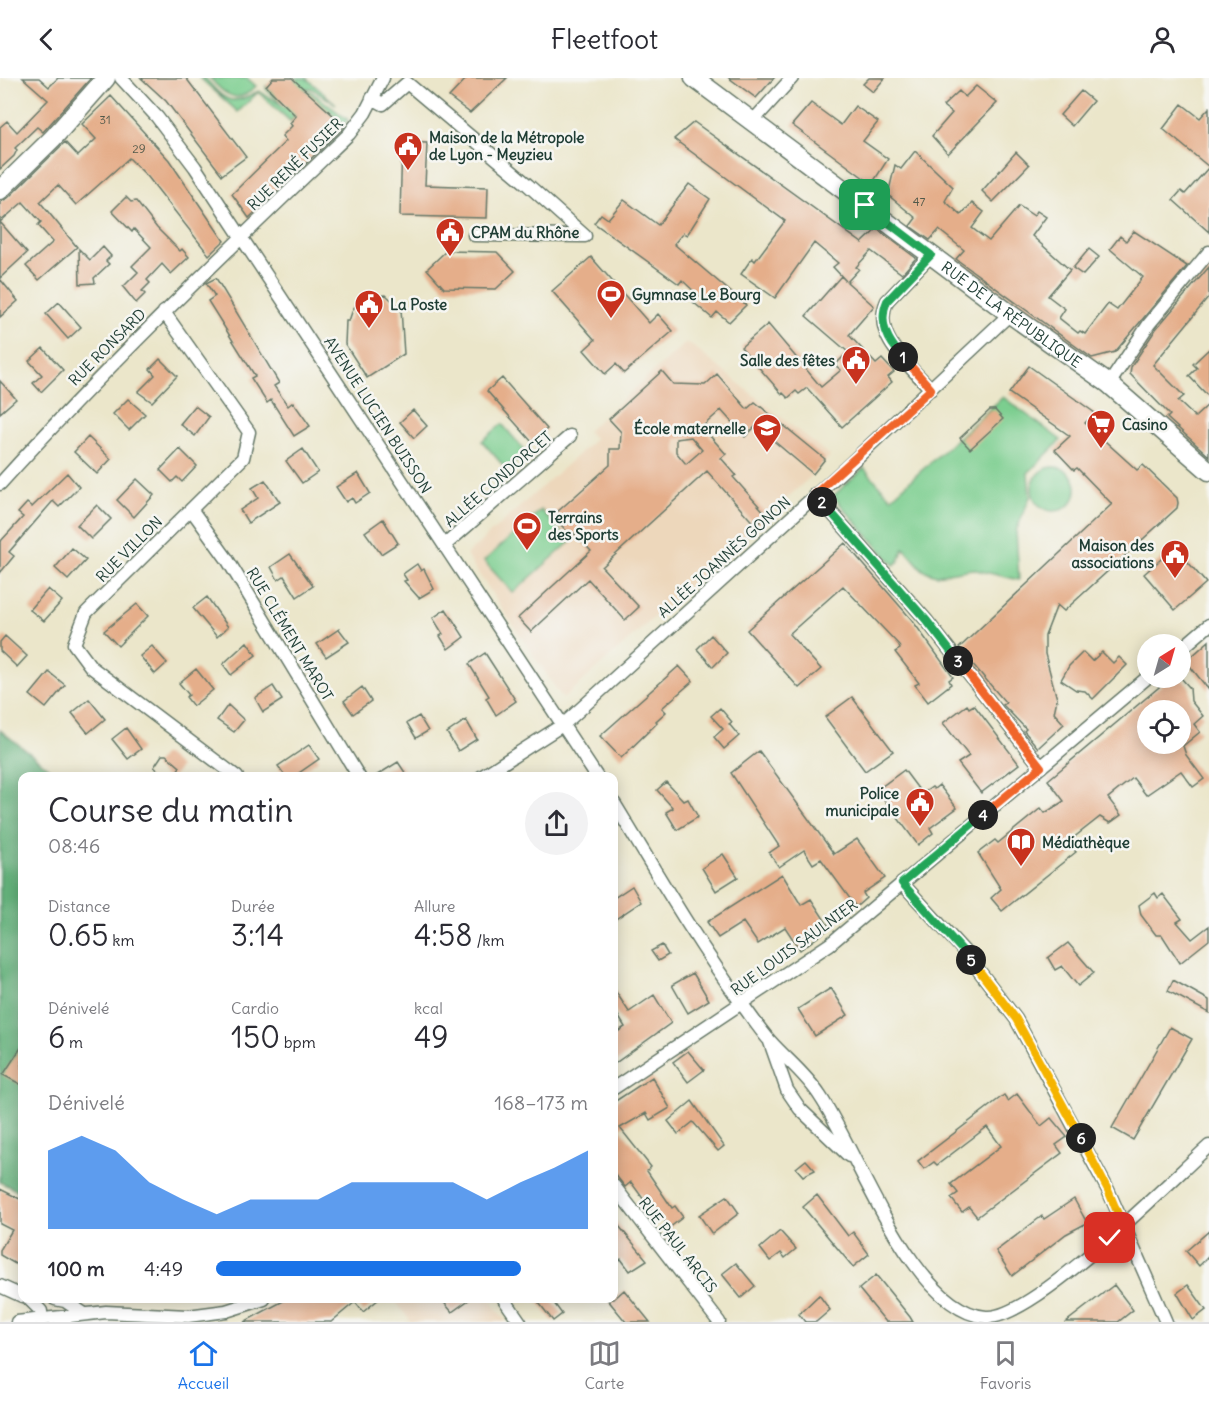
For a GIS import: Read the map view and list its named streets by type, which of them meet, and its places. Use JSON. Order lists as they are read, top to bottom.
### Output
{
  "streets": {
    "main road": ["RUE DE LA RÉPUBLIQUE"],
    "street": [
      "RUE RENÉ FUSIER",
      "RUE RONSARD",
      "AVENUE LUCIEN BUISSON",
      "ALLÉE CONDORCET",
      "RUE VILLON",
      "ALLÉE JOANNÈS GONON",
      "RUE CLÉMENT MAROT",
      "RUE LOUIS SAULNIER",
      "RUE PAUL ARCIS"
    ]
  },
  "crossings": [
    ["RUE RENÉ FUSIER", "RUE RONSARD"],
    ["RUE RENÉ FUSIER", "AVENUE LUCIEN BUISSON"],
    ["RUE DE LA RÉPUBLIQUE", "ALLÉE JOANNÈS GONON"],
    ["RUE RONSARD", "AVENUE LUCIEN BUISSON"],
    ["RUE RONSARD", "RUE VILLON"],
    ["AVENUE LUCIEN BUISSON", "ALLÉE CONDORCET"],
    ["AVENUE LUCIEN BUISSON", "ALLÉE JOANNÈS GONON"],
    ["RUE VILLON", "RUE CLÉMENT MAROT"]
  ],
  "places": {
    "public building": [
      "Maison de la Métropole de Lyon - Meyzieu",
      "CPAM du Rhône",
      "La Poste",
      "Salle des fêtes",
      "Maison des associations",
      "Police municipale"
    ],
    "sports": ["Gymnase Le Bourg", "Terrains des Sports"],
    "supermarket": ["Casino"],
    "school or university": ["École maternelle"],
    "library": ["Médiathèque"]
  },
  "house_numbers": ["31", "29", "47"],
  "north": "top right",
  "page": {
    "header": "Fleetfoot",
    "pins": [
      "1",
      "2",
      "3",
      "4",
      "5",
      "6"
    ],
    "heading": ["Course du matin", "08:46"],
    "stats": [
      ["Distance", "0.65 km"],
      ["Durée", "3:14"],
      ["Allure", "4:58 /km"],
      ["Dénivelé", "6 m"],
      ["Cardio", "150 bpm"],
      ["kcal", "49"]
    ],
    "chart": ["Dénivelé", "168–173 m"],
    "list": [
      {
        "name": "100 m",
        "note": "4:49"
      }
    ],
    "tabs": ["Accueil", "Carte", "Favoris"]
  }
}
